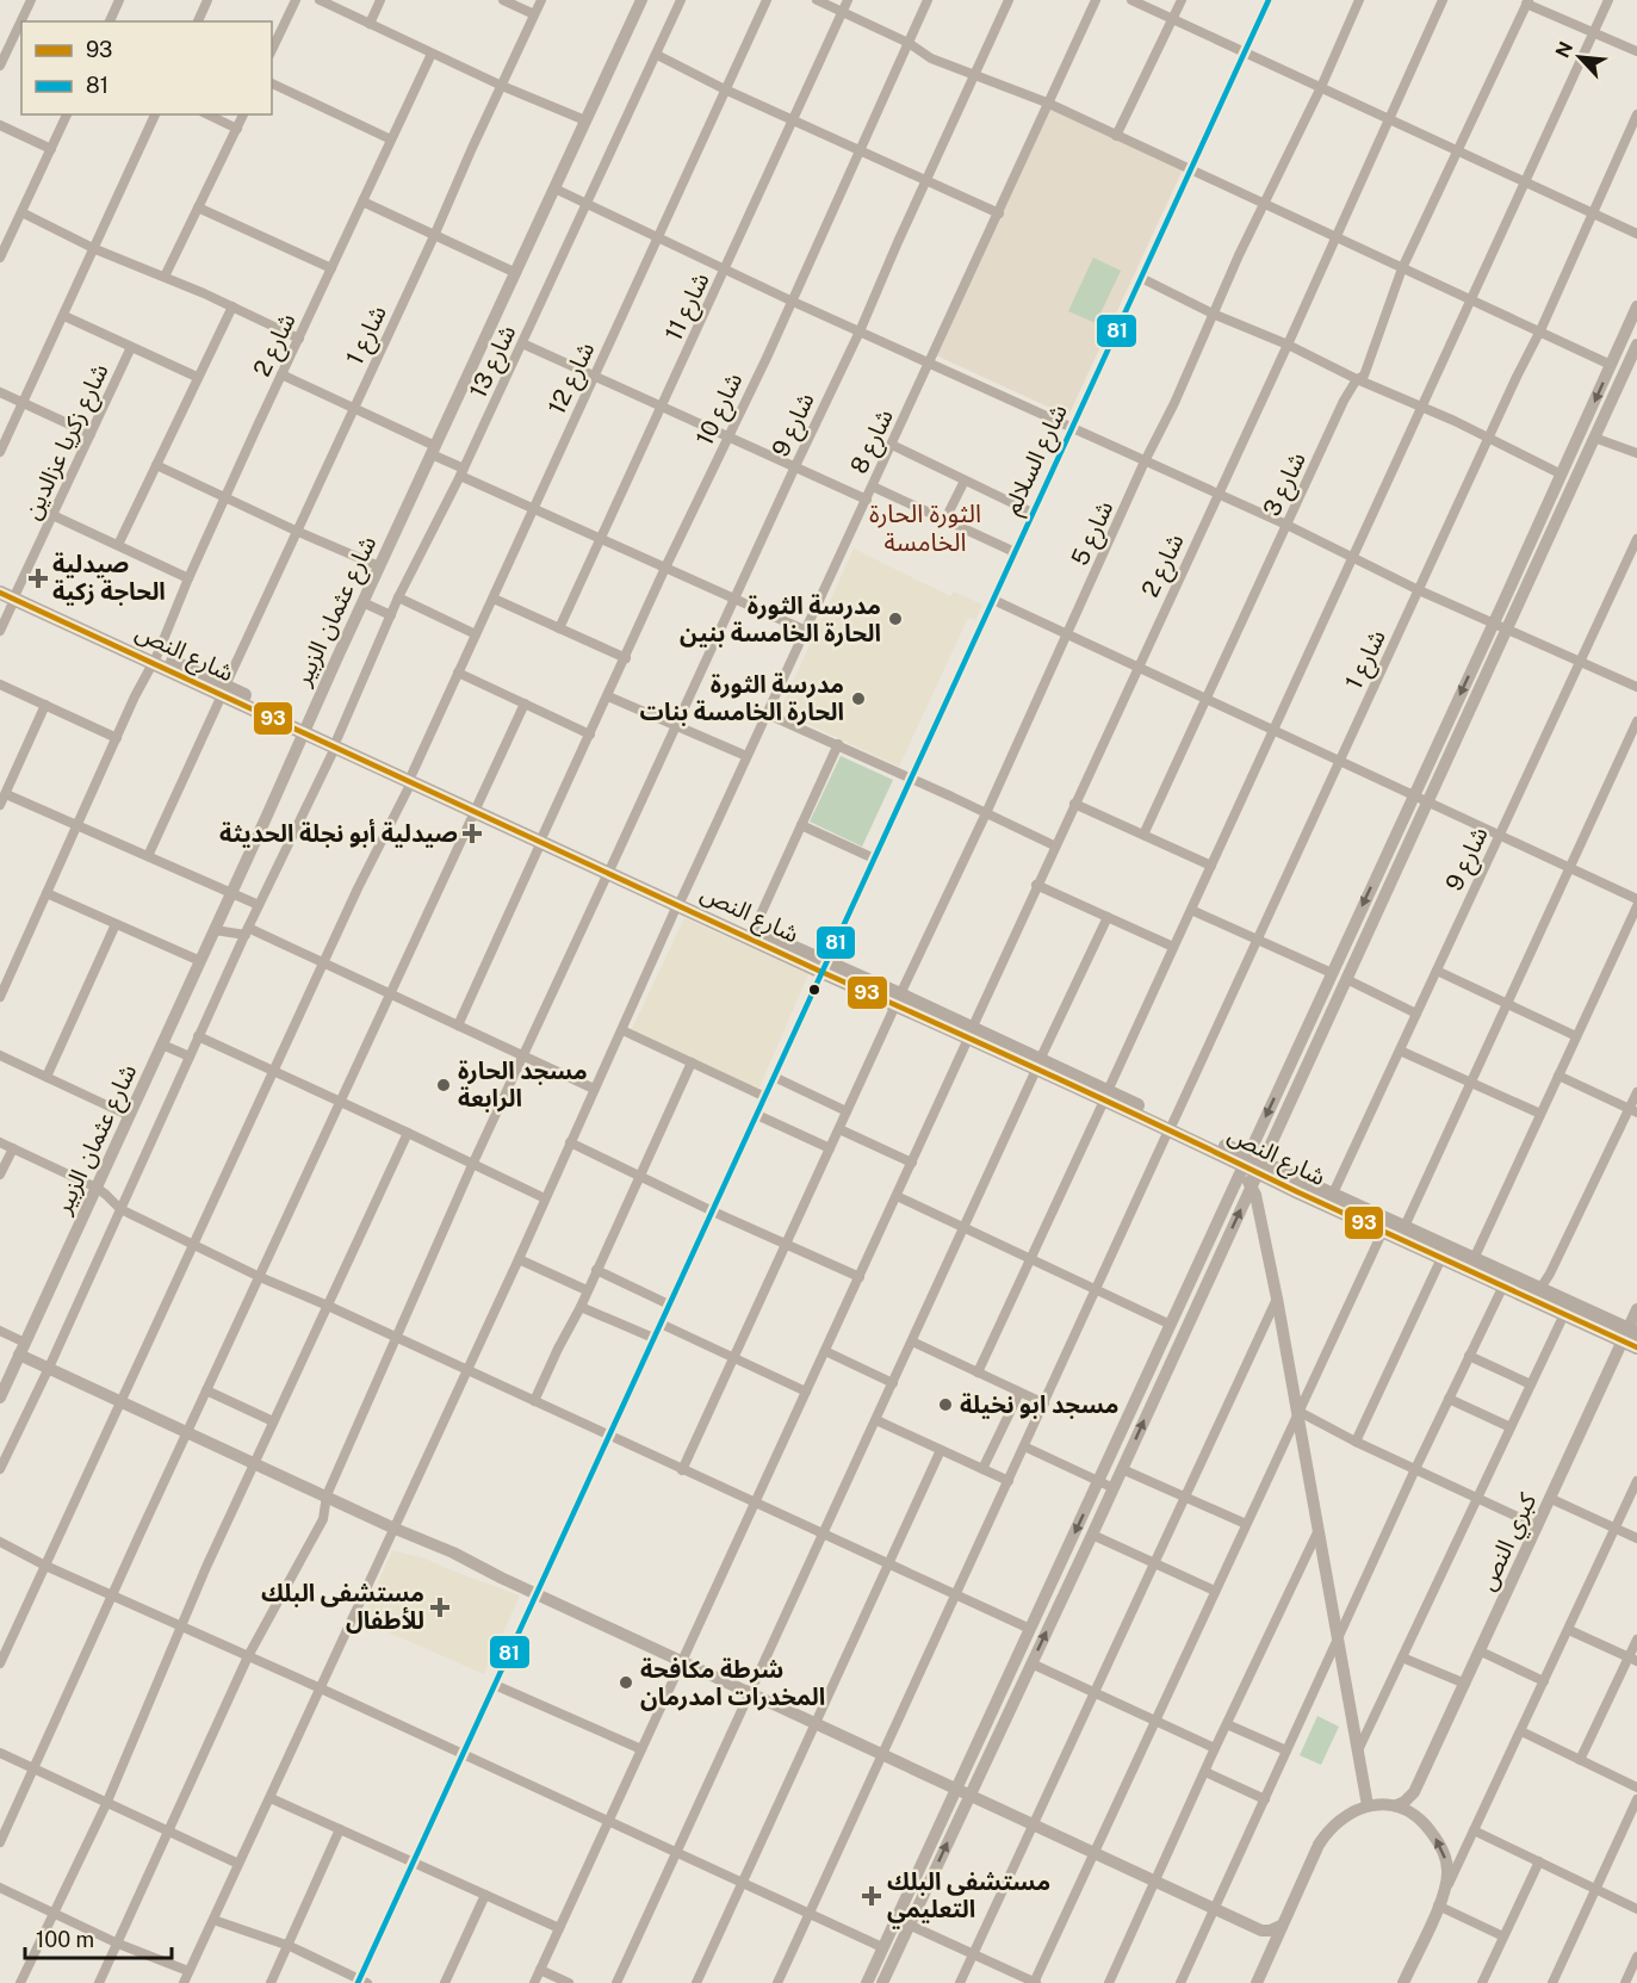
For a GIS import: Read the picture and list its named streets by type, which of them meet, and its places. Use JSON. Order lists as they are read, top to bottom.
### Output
{
  "streets": {
    "main road": ["شارع النص"],
    "street": [
      "شارع 11",
      "شارع 1",
      "شارع 2",
      "شارع 13",
      "شارع 12",
      "شارع 10",
      "شارع 9",
      "شارع زكريا عزالدين",
      "شارع 8",
      "شارع السلالم",
      "شارع 3",
      "شارع 5",
      "شارع عثمان الزبير",
      "كبري النص"
    ]
  },
  "crossings": [
    ["شارع 1", "شارع النص"],
    ["شارع 2", "شارع النص"],
    ["شارع 13", "شارع النص"],
    ["شارع 12", "شارع النص"],
    ["شارع 10", "شارع النص"],
    ["شارع 9", "شارع النص"],
    ["شارع زكريا عزالدين", "شارع النص"],
    ["شارع 8", "شارع النص"],
    ["شارع السلالم", "شارع النص"],
    ["شارع 5", "شارع النص"],
    ["شارع عثمان الزبير", "شارع النص"],
    ["شارع النص", "كبري النص"]
  ],
  "districts": ["الثورة الحارة الخامسة"],
  "places": {
    "health": [
      "صيدلية الحاجة زكية",
      "صيدلية أبو نجلة الحديثة",
      "مستشفى البلك للأطفال",
      "مستشفى البلك التعليمي"
    ],
    "other": [
      "مدرسة الثورة الحارة الخامسة بنين",
      "مدرسة الثورة الحارة الخامسة بنات",
      "مسجد الحارة الرابعة",
      "مسجد ابو نخيلة",
      "شرطة مكافحة المخدرات امدرمان"
    ]
  },
  "lines": ["transit line 81", "transit line 93"],
  "legend": ["93", "81"],
  "scale_bar": "100 m",
  "north": "top left"
}
